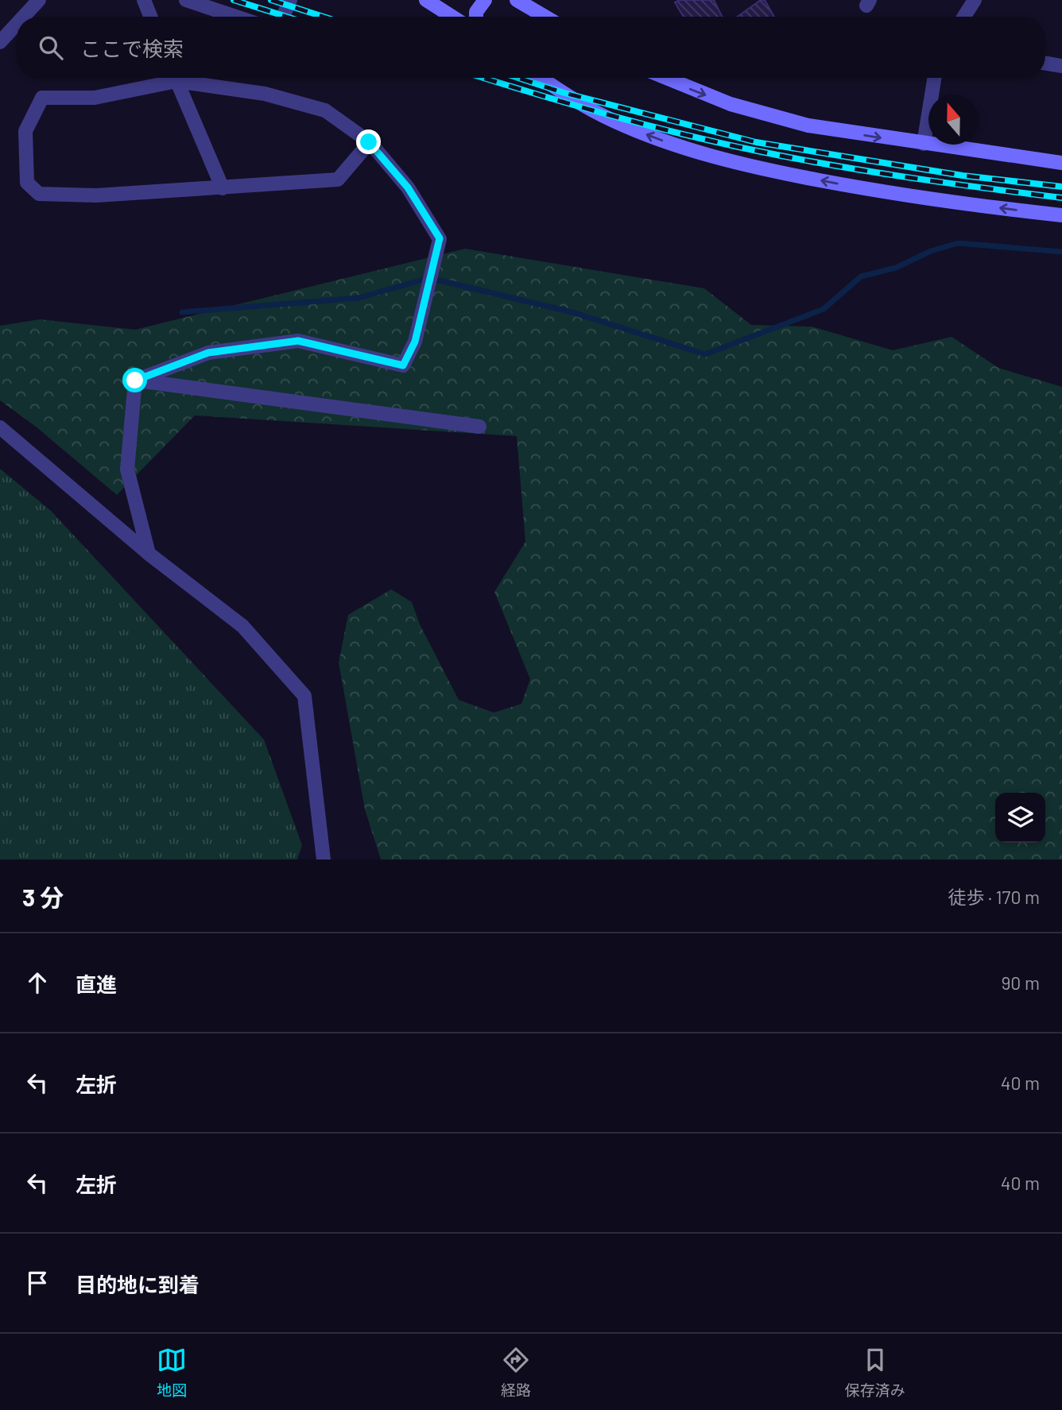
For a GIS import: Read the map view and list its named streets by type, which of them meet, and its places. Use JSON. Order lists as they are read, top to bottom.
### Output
{
  "north": "top",
  "page": {
    "search": "ここで検索",
    "heading": ["3 分", "徒歩 · 170 m"],
    "list": [
      ["直進", "90 m"],
      ["左折", "40 m"],
      ["左折", "40 m"],
      "目的地に到着"
    ],
    "nav": ["地図", "経路", "保存済み"]
  }
}
